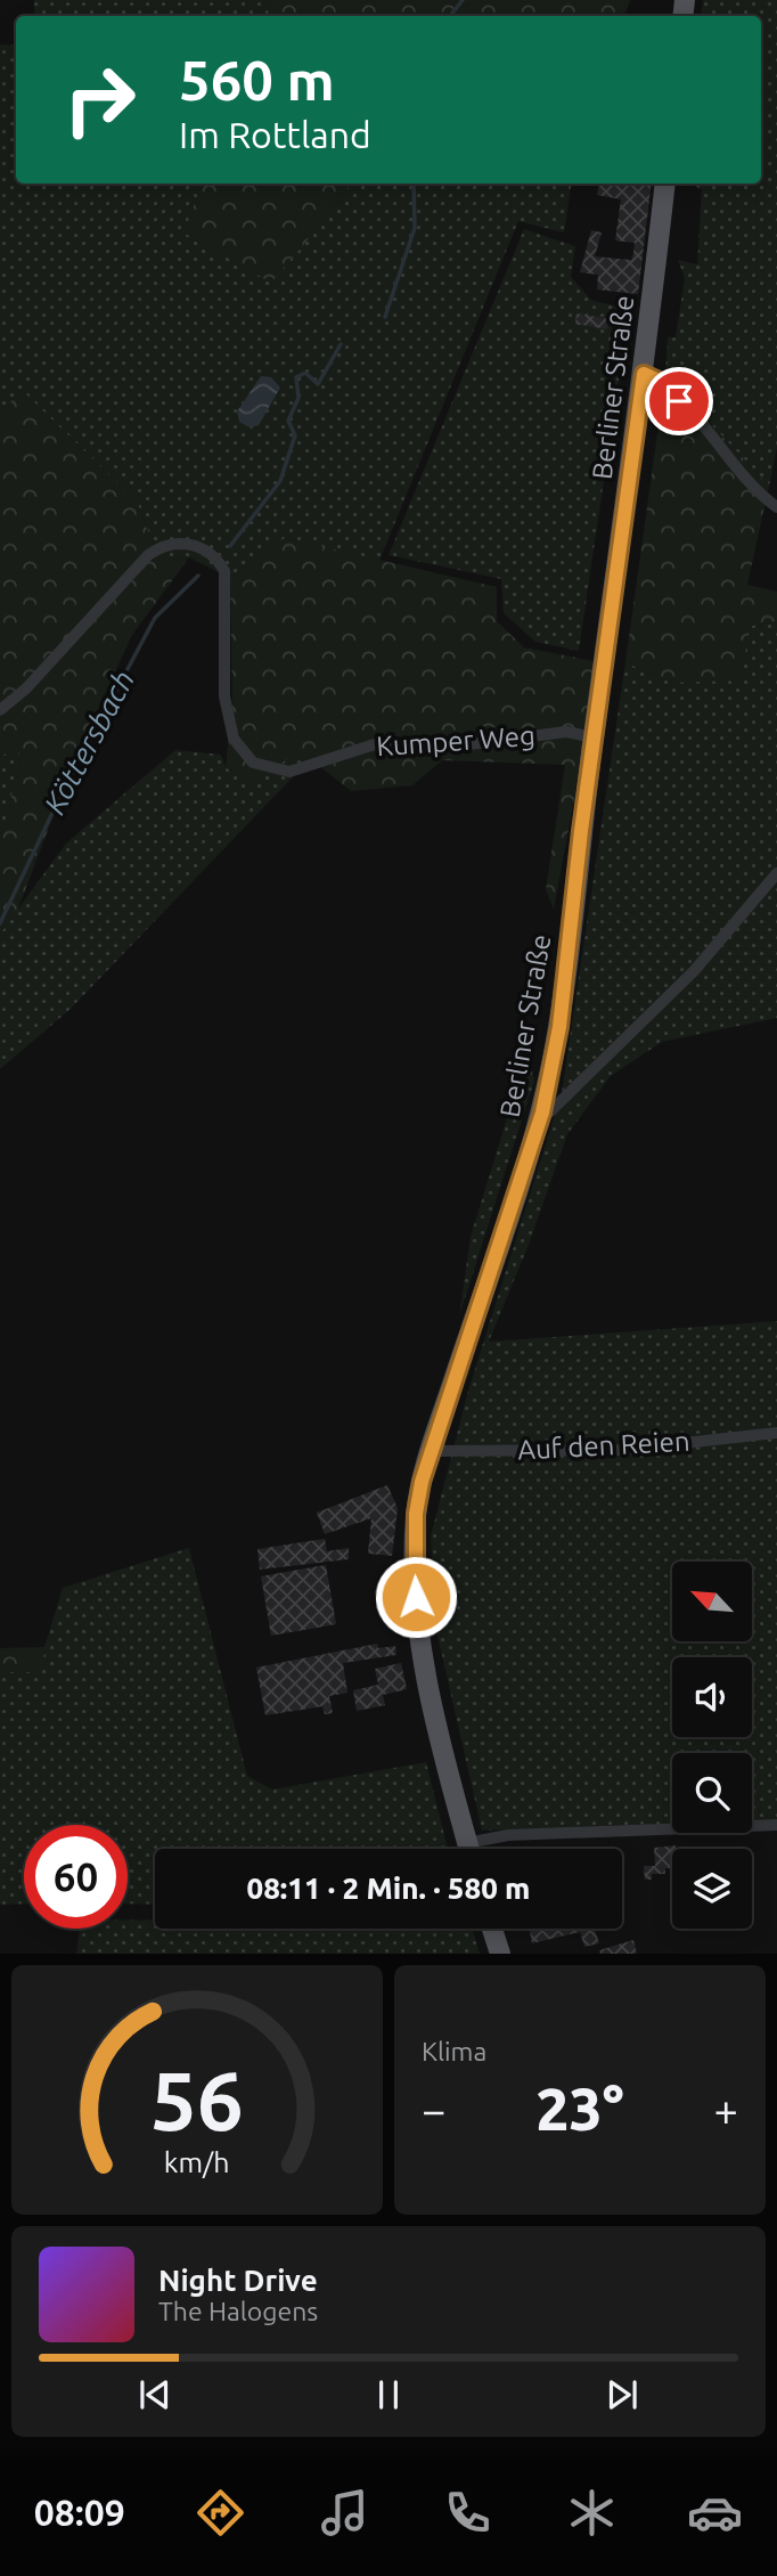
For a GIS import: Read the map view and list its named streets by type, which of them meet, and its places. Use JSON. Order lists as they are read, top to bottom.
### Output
{
  "streets": {
    "main road": ["Berliner Straße"],
    "street": ["Kumper Weg", "Auf den Reien"]
  },
  "crossings": [
    ["Berliner Straße", "Kumper Weg"],
    ["Berliner Straße", "Auf den Reien"]
  ],
  "water": ["Köttersbach"],
  "north": "top left",
  "page": {
    "turn": ["560 m", "Im Rottland"],
    "limit": "60",
    "trip": "08:11 · 2 Min. · 580 m",
    "tile": "Klima",
    "heat": ["−", "23°", "+"],
    "song": ["Night Drive", "The Halogens"],
    "tabs": "08:09",
    "gauge": ["56", "km/h"]
  }
}
